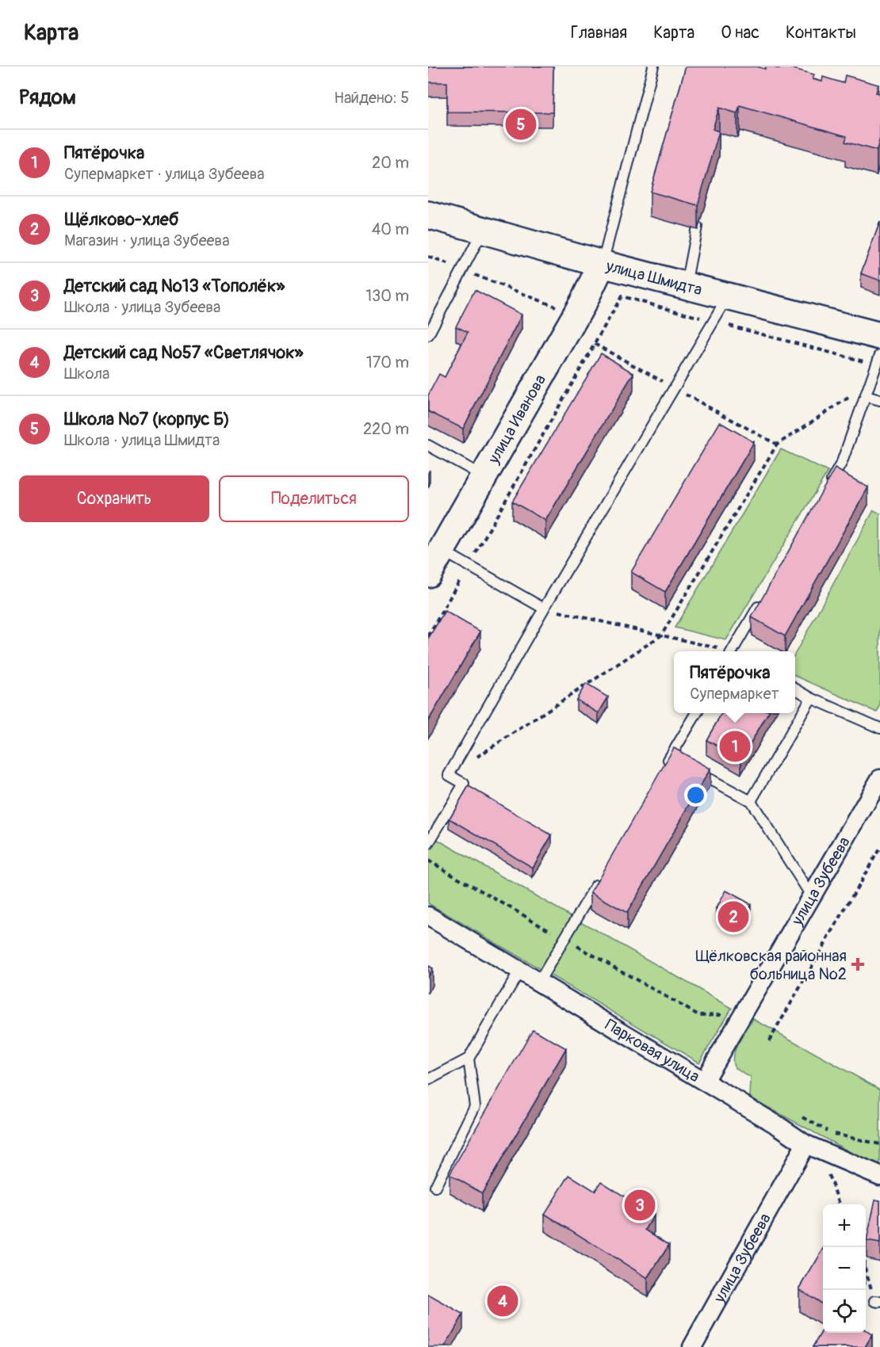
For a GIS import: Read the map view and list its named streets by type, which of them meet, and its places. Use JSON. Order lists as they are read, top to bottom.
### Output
{
  "streets": {
    "street": [
      "улица Шмидта",
      "улица Иванова",
      "улица Зубеева",
      "Парковая улица"
    ]
  },
  "crossings": [
    ["улица Шмидта", "улица Иванова"],
    ["улица Зубеева", "Парковая улица"]
  ],
  "places": {
    "health": ["Щёлковская районная больница №2"]
  },
  "page": {
    "header": "Карта",
    "nav": [
      "Главная",
      "Карта",
      "О нас",
      "Контакты"
    ],
    "heading": ["Рядом", "Найдено: 5"],
    "pins": [
      "5",
      "1",
      "2",
      "3",
      "4"
    ],
    "list": [
      {
        "mark": "1",
        "name": "Пятёрочка",
        "note": "Супермаркет · улица Зубеева",
        "value": "20 m"
      },
      {
        "mark": "2",
        "name": "Щёлково-хлеб",
        "note": "Магазин · улица Зубеева",
        "value": "40 m"
      },
      {
        "mark": "3",
        "name": "Детский сад №13 «Тополёк»",
        "note": "Школа · улица Зубеева",
        "value": "130 m"
      },
      {
        "mark": "4",
        "name": "Детский сад №57 «Светлячок»",
        "note": "Школа",
        "value": "170 m"
      },
      {
        "mark": "5",
        "name": "Школа №7 (корпус Б)",
        "note": "Школа · улица Шмидта",
        "value": "220 m"
      }
    ],
    "buttons": ["Сохранить", "Поделиться"],
    "popup": ["Пятёрочка", "Супермаркет"],
    "map_buttons": ["+", "−"]
  }
}
